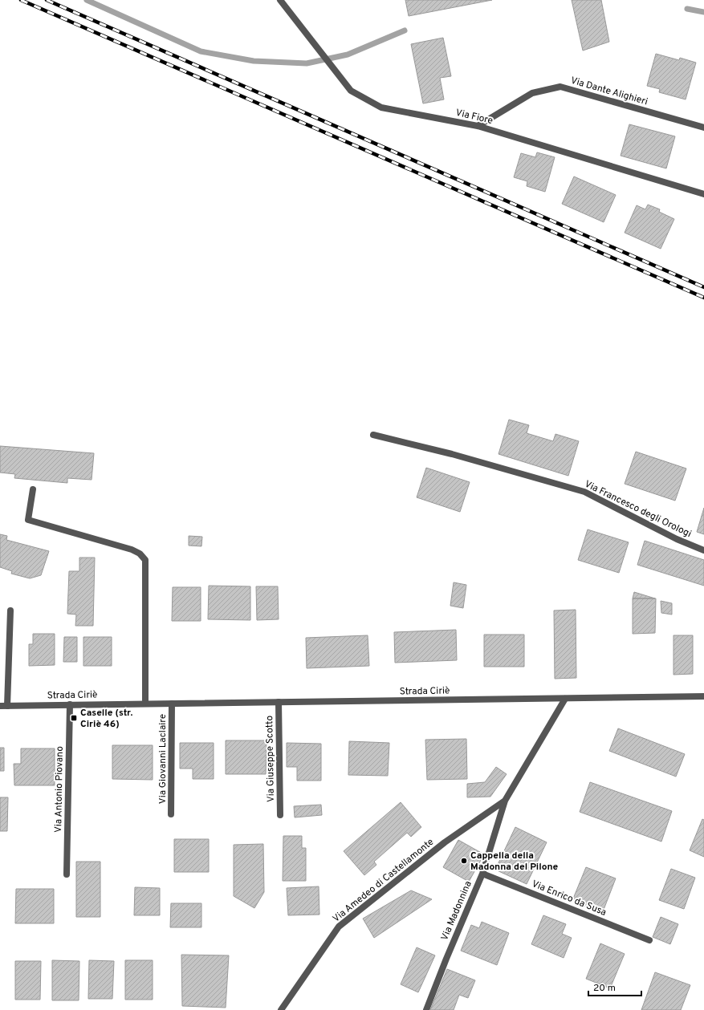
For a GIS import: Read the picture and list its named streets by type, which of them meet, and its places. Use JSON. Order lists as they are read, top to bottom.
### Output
{
  "streets": {
    "street": [
      "Via Dante Alighieri",
      "Via Fiore",
      "Via Francesco degli Orologi",
      "Strada Ciriè",
      "Via Giovanni Laclaire",
      "Via Giuseppe Scotto",
      "Via Antonio Piovano",
      "Via Amedeo di Castellamonte",
      "Via Enrico da Susa",
      "Via Madonnina"
    ]
  },
  "crossings": [
    ["Via Dante Alighieri", "Via Fiore"],
    ["Strada Ciriè", "Via Giovanni Laclaire"],
    ["Strada Ciriè", "Via Giuseppe Scotto"],
    ["Strada Ciriè", "Via Antonio Piovano"],
    ["Strada Ciriè", "Via Madonnina"],
    ["Via Amedeo di Castellamonte", "Via Madonnina"],
    ["Via Enrico da Susa", "Via Madonnina"]
  ],
  "places": {
    "transit": ["Caselle (str. Ciriè 46)"],
    "other": ["Cappella della Madonna del Pilone"]
  },
  "scale_bar": "20 m"
}
